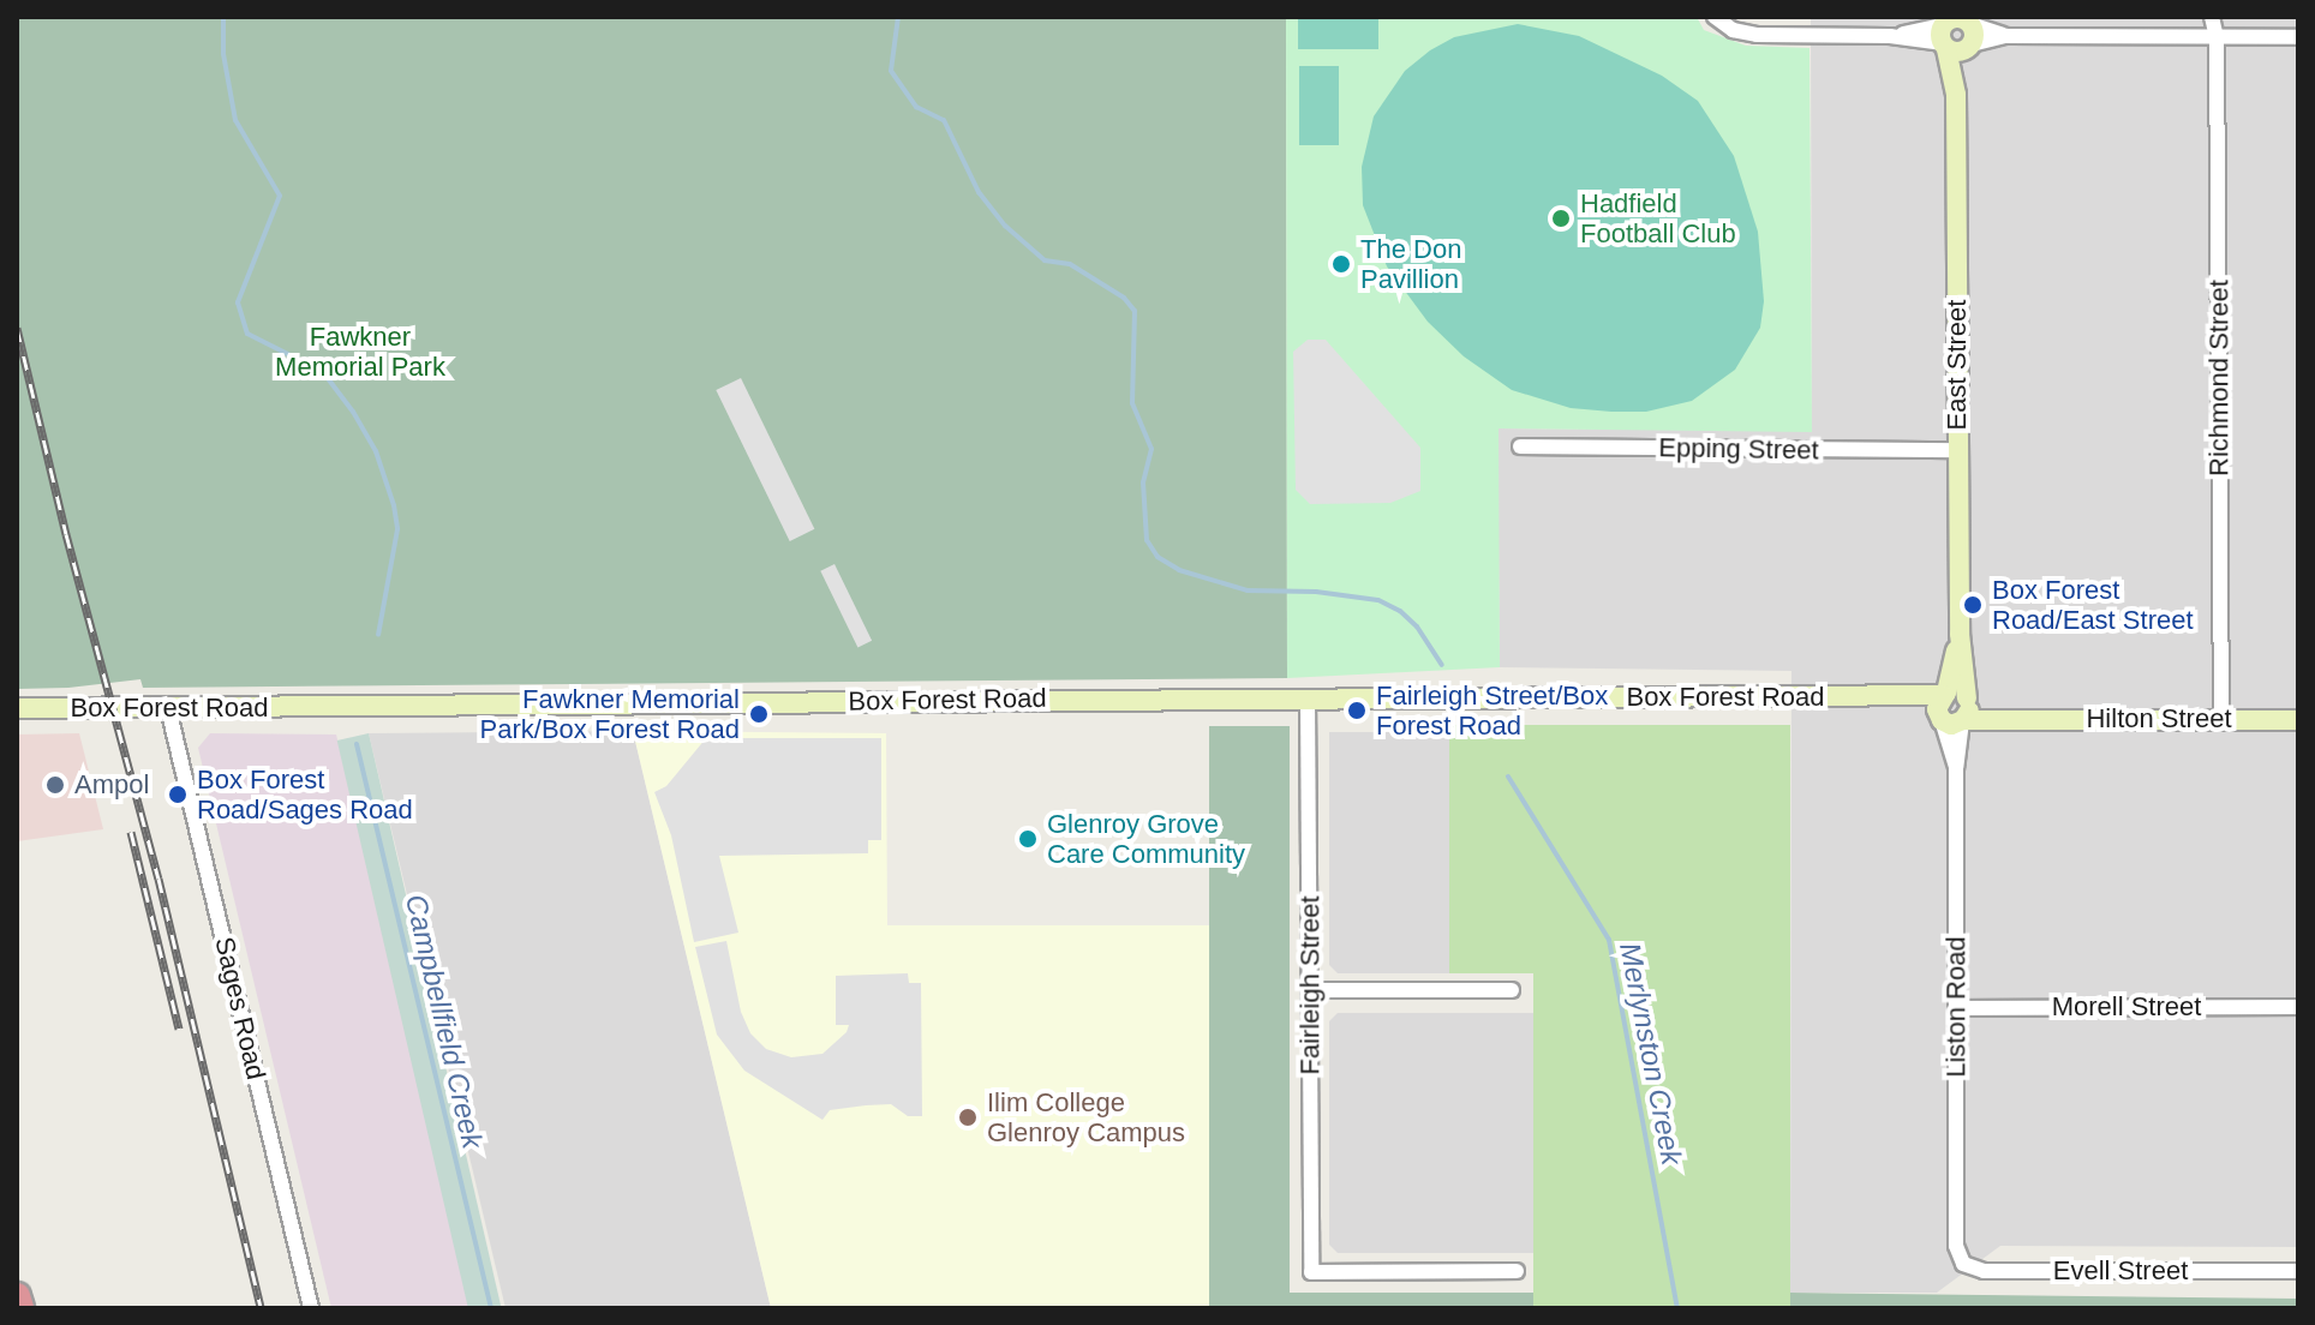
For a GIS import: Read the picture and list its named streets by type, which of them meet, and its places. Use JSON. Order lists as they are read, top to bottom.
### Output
{
  "streets": {
    "street": [
      "East Street",
      "Richmond Street",
      "Epping Street",
      "Box Forest Road",
      "Hilton Street",
      "Fairleigh Street",
      "Liston Road",
      "Morell Street",
      "Sages Road",
      "Evell Street"
    ]
  },
  "crossings": [
    ["East Street", "Epping Street"],
    ["East Street", "Hilton Street"],
    ["East Street", "Liston Road"],
    ["Richmond Street", "Hilton Street"],
    ["Box Forest Road", "Hilton Street"],
    ["Box Forest Road", "Fairleigh Street"],
    ["Box Forest Road", "Sages Road"],
    ["Hilton Street", "Liston Road"],
    ["Liston Road", "Morell Street"],
    ["Liston Road", "Evell Street"]
  ],
  "water": ["Campbellfield Creek", "Merlynston Creek"],
  "parks": ["Fawkner Memorial Park"],
  "places": [
    "Hadfield Football Club",
    "The Don Pavillion",
    "Box Forest Road/East Street",
    "Fairleigh Street/Box Forest Road",
    "Fawkner Memorial Park/Box Forest Road",
    "Ampol",
    "Box Forest Road/Sages Road",
    "Glenroy Grove Care Community",
    "Ilim College Glenroy Campus"
  ]
}
